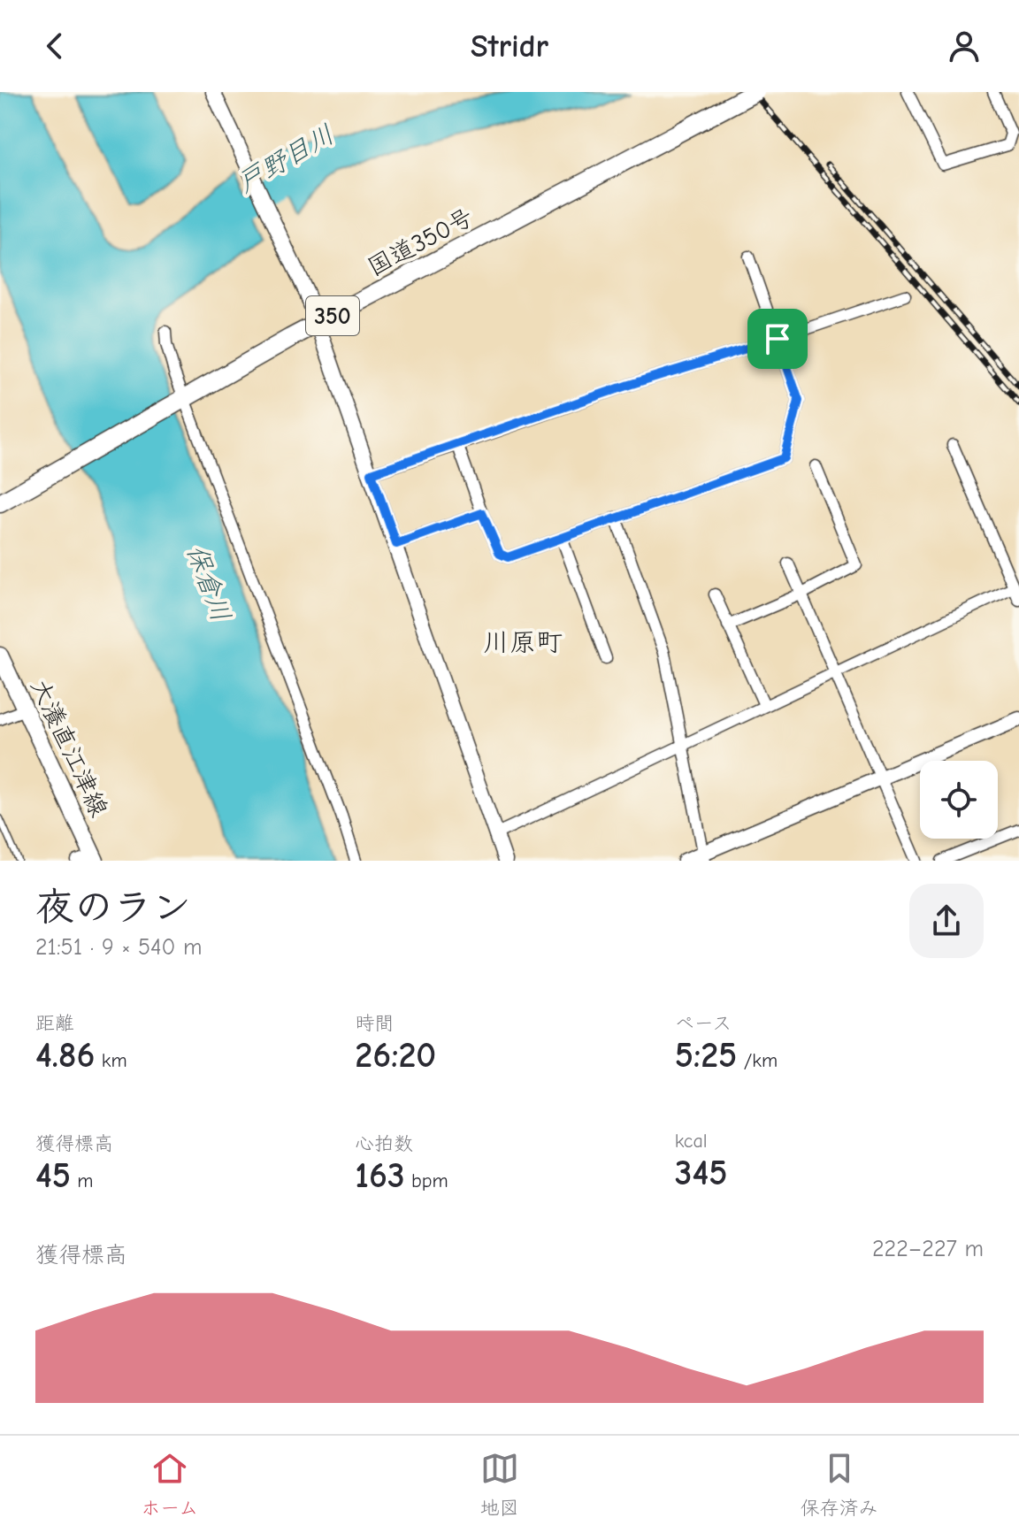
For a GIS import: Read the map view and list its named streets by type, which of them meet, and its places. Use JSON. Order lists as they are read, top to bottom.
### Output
{
  "streets": {
    "highway": ["国道350号", "350"],
    "main road": ["大瀁直江津線"]
  },
  "districts": ["川原町"],
  "water": ["戸野目川", "保倉川"],
  "page": {
    "header": "Stridr",
    "heading": ["夜のラン", "21:51 · 9 × 540 m"],
    "stats": [
      ["距離", "4.86 km"],
      ["時間", "26:20"],
      ["ペース", "5:25 /km"],
      ["獲得標高", "45 m"],
      ["心拍数", "163 bpm"],
      ["kcal", "345"]
    ],
    "chart": ["獲得標高", "222–227 m"],
    "tabs": ["ホーム", "地図", "保存済み"]
  }
}
